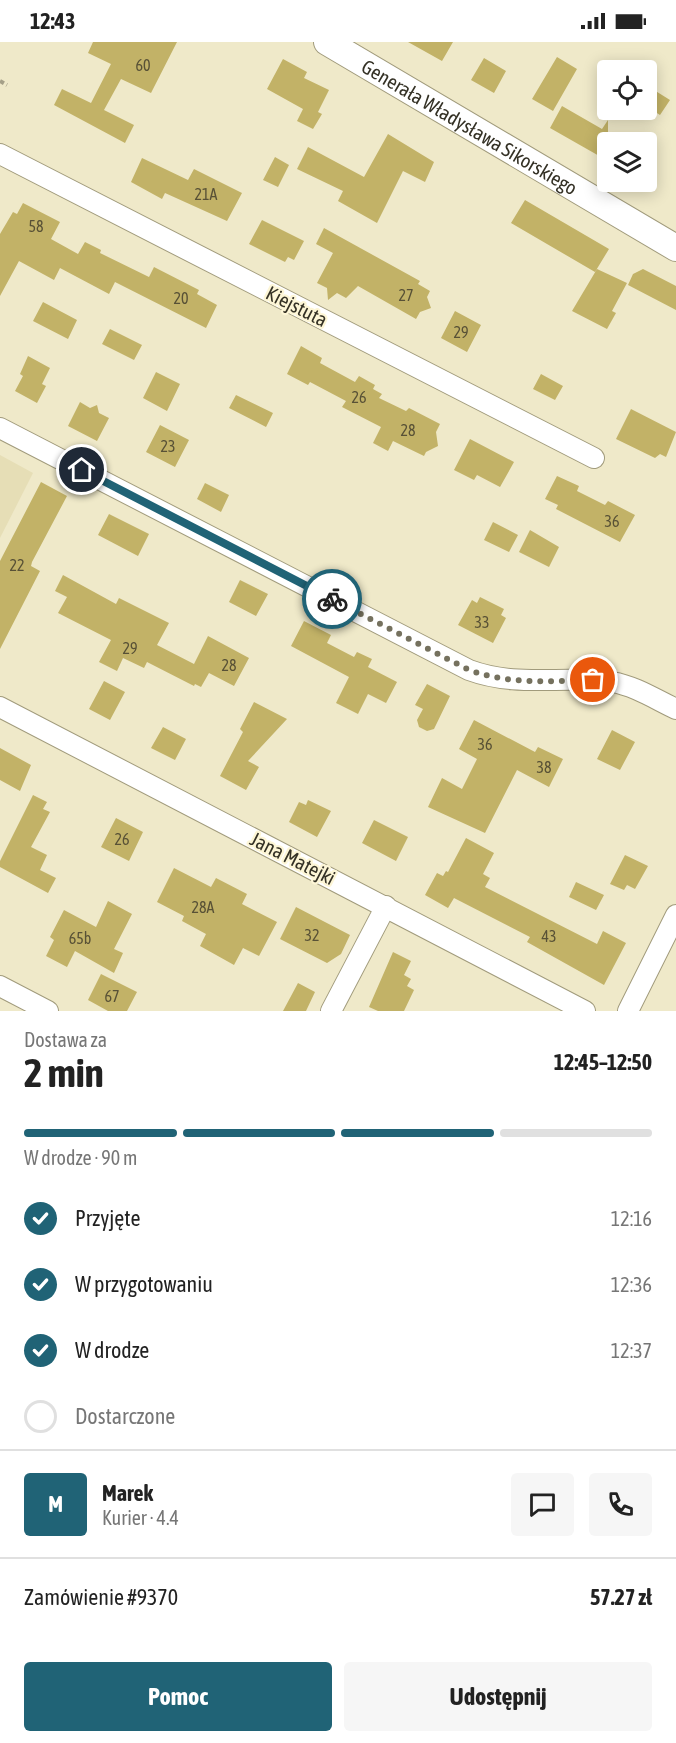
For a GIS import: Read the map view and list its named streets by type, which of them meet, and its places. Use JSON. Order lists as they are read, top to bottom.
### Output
{
  "streets": {
    "street": ["Generała Władysława Sikorskiego", "Kiejstuta", "Jana Matejki"]
  },
  "house_numbers": [
    "60",
    "21A",
    "58",
    "27",
    "20",
    "29",
    "26",
    "28",
    "23",
    "36",
    "22",
    "33",
    "29",
    "28",
    "36",
    "38",
    "26",
    "28A",
    "32",
    "43",
    "65b",
    "67"
  ],
  "page": {
    "status": "12:43",
    "heading": ["2 min", "Dostawa za", "12:45–12:50"],
    "panel": [
      "Marek",
      "Kurier · 4.4",
      "Zamówienie #9370",
      "57.27 zł"
    ],
    "bar": "W drodze · 90 m",
    "list": [
      ["Przyjęte", "12:16"],
      ["W przygotowaniu", "12:36"],
      ["W drodze", "12:37"],
      "Dostarczone"
    ],
    "round": "M",
    "buttons": ["Pomoc", "Udostępnij"]
  }
}
